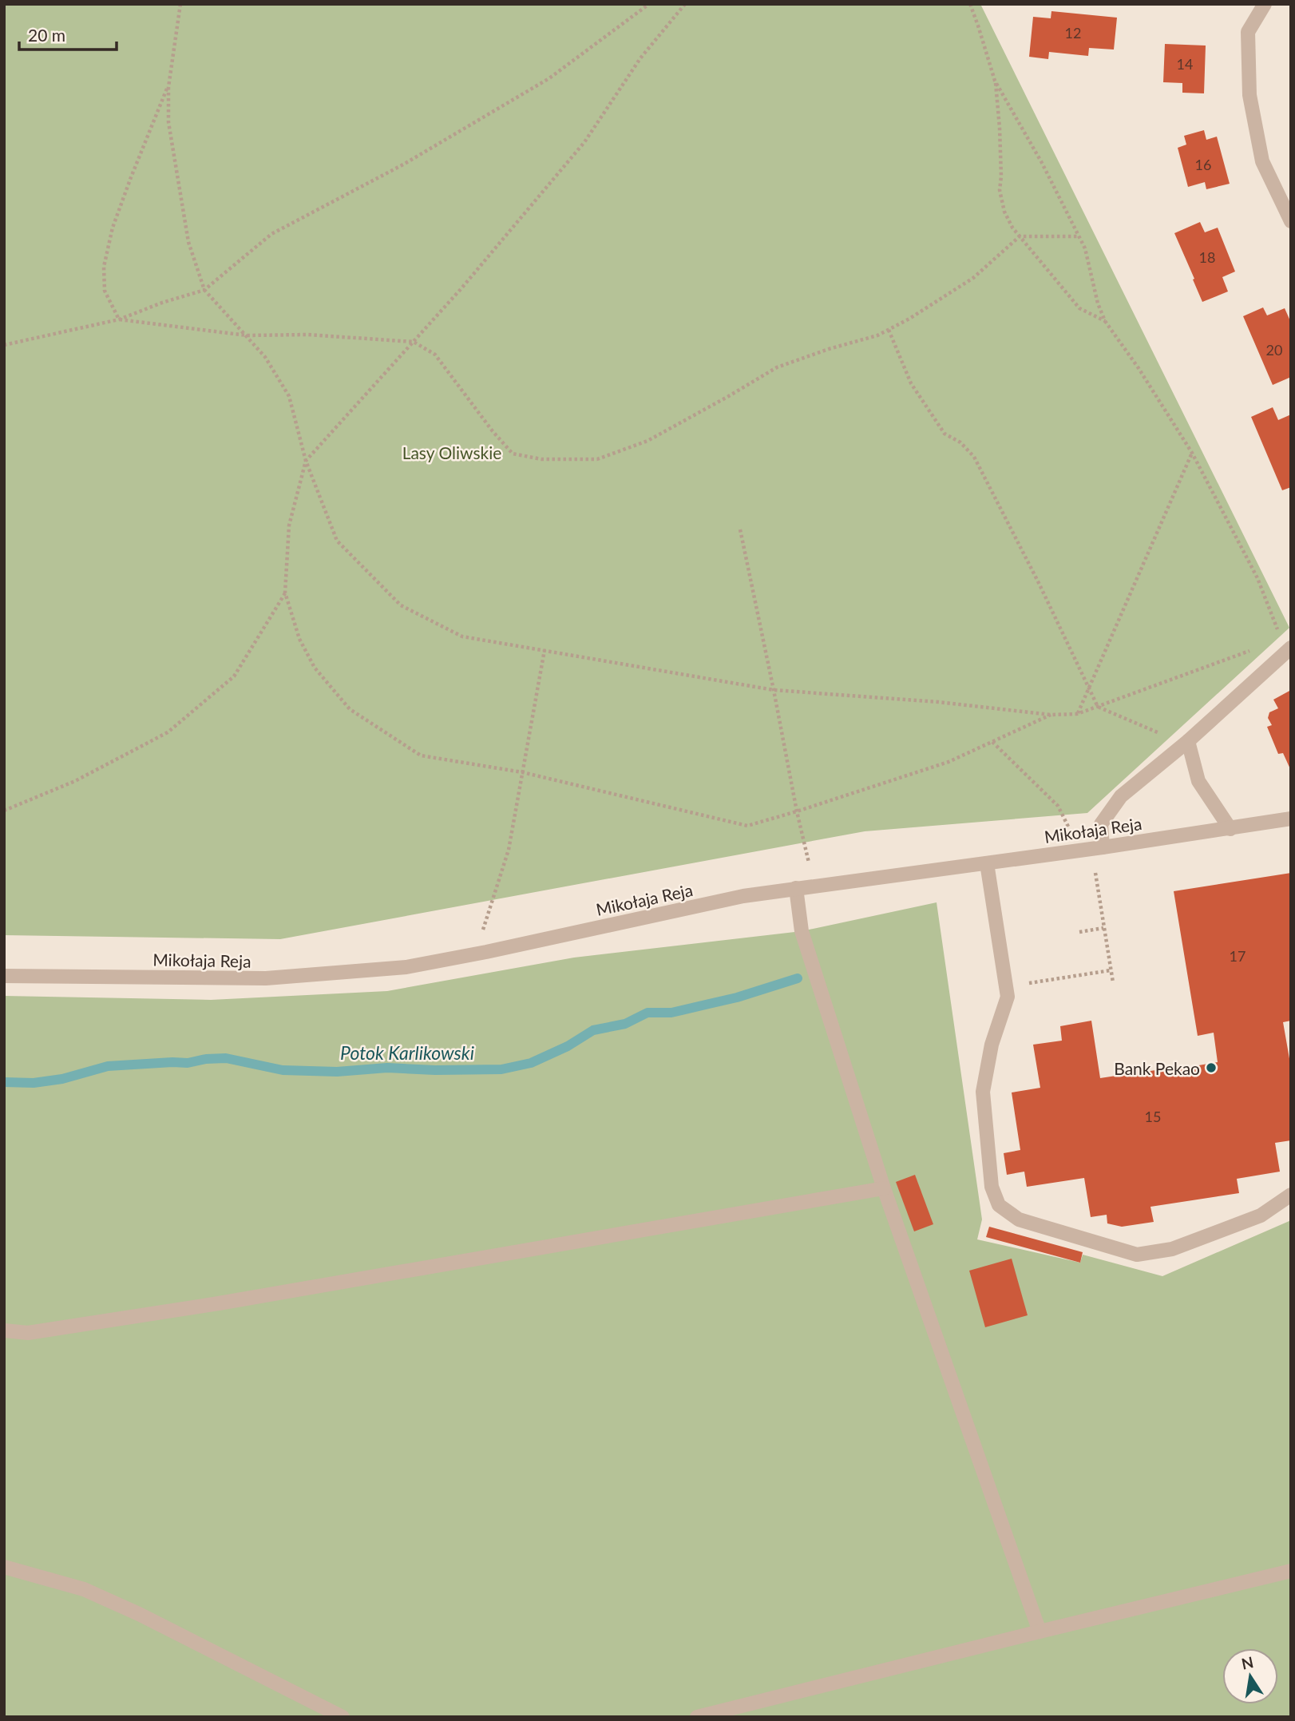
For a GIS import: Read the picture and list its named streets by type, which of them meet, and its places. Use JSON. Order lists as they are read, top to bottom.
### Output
{
  "streets": {
    "street": ["Mikołaja Reja"]
  },
  "water": ["Potok Karlikowski"],
  "parks": ["Lasy Oliwskie"],
  "places": ["Bank Pekao"],
  "house_numbers": [
    "12",
    "14",
    "16",
    "18",
    "20",
    "17",
    "15"
  ],
  "scale_bar": "20 m",
  "north": "top"
}
